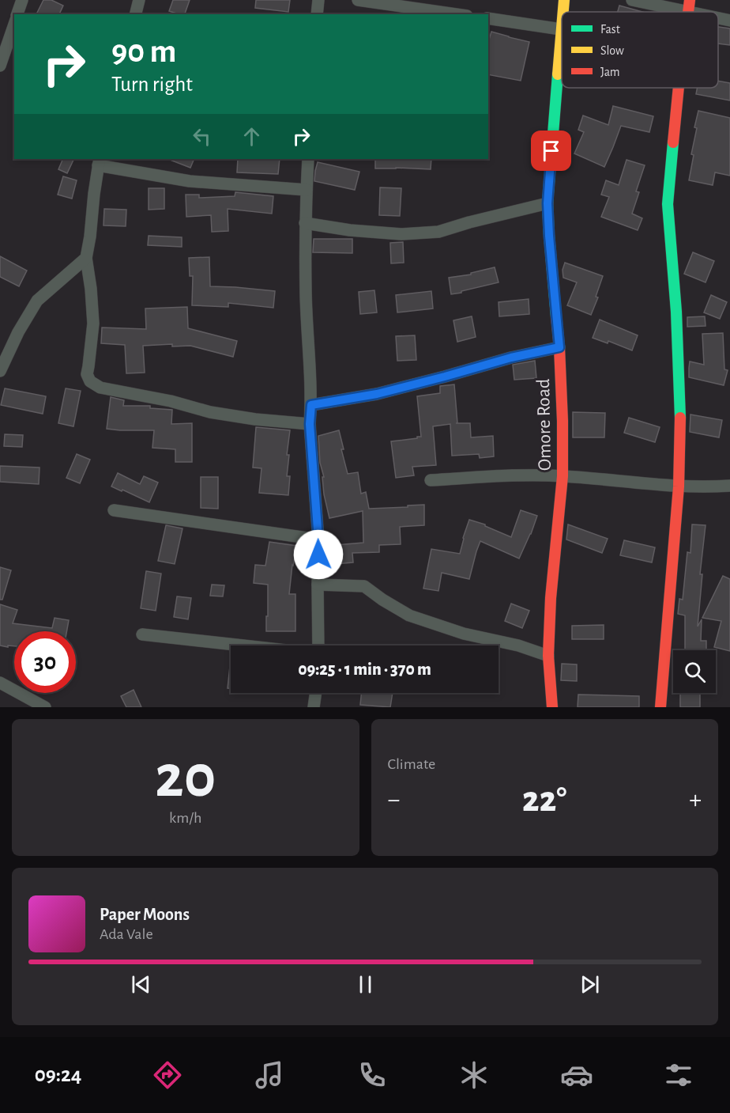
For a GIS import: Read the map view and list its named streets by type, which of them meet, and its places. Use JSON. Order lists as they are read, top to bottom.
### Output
{
  "streets": {
    "street": ["Omore Road"]
  },
  "legend": ["Fast", "Slow", "Jam"],
  "page": {
    "turn": ["90 m", "Turn right"],
    "limit": "30",
    "trip": "09:25 · 1 min · 370 m",
    "tile": [
      ["20", "km/h"],
      "Climate"
    ],
    "heat": ["−", "22°", "+"],
    "song": ["Paper Moons", "Ada Vale"],
    "tabs": "09:24"
  }
}
